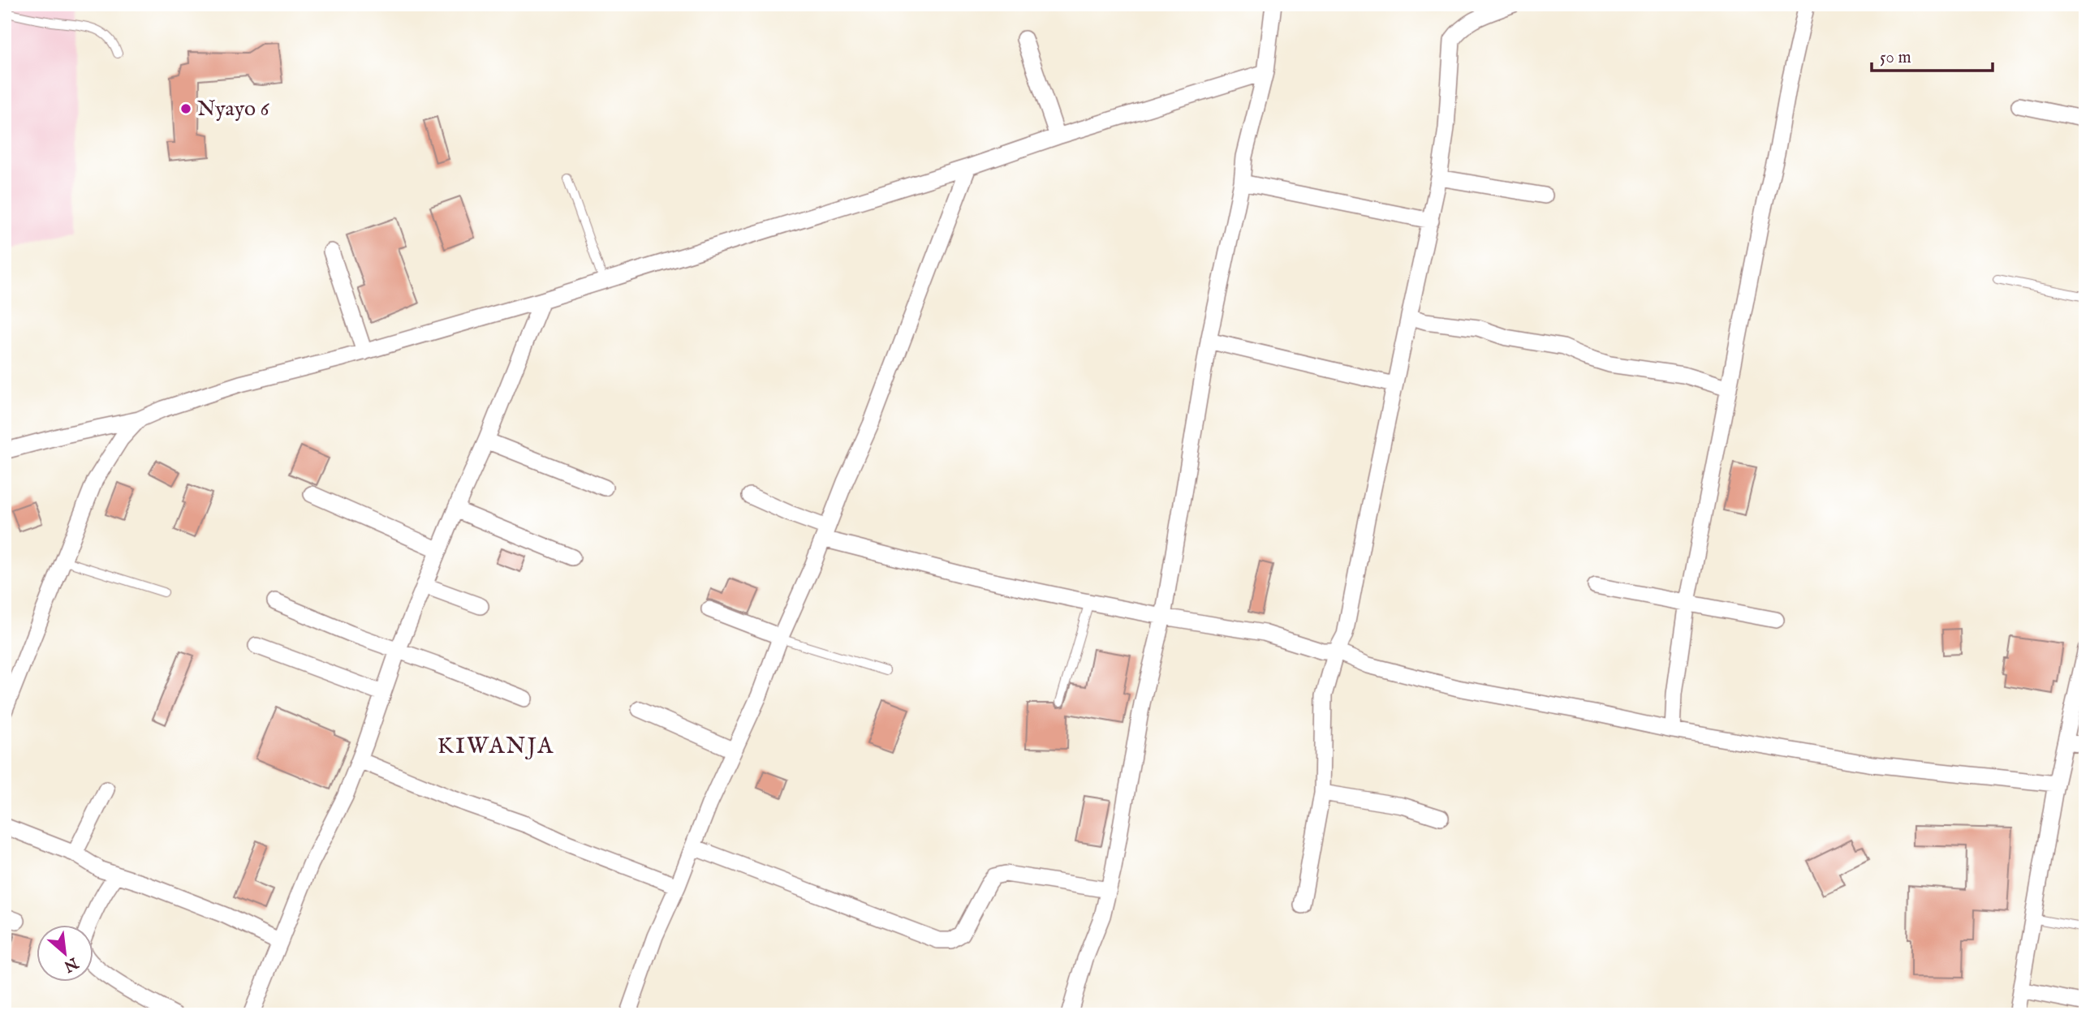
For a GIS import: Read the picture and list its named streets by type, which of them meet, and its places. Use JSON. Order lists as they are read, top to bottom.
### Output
{
  "districts": ["KIWANJA"],
  "places": ["Nyayo 6"],
  "scale_bar": "50 m",
  "north": "bottom right"
}
